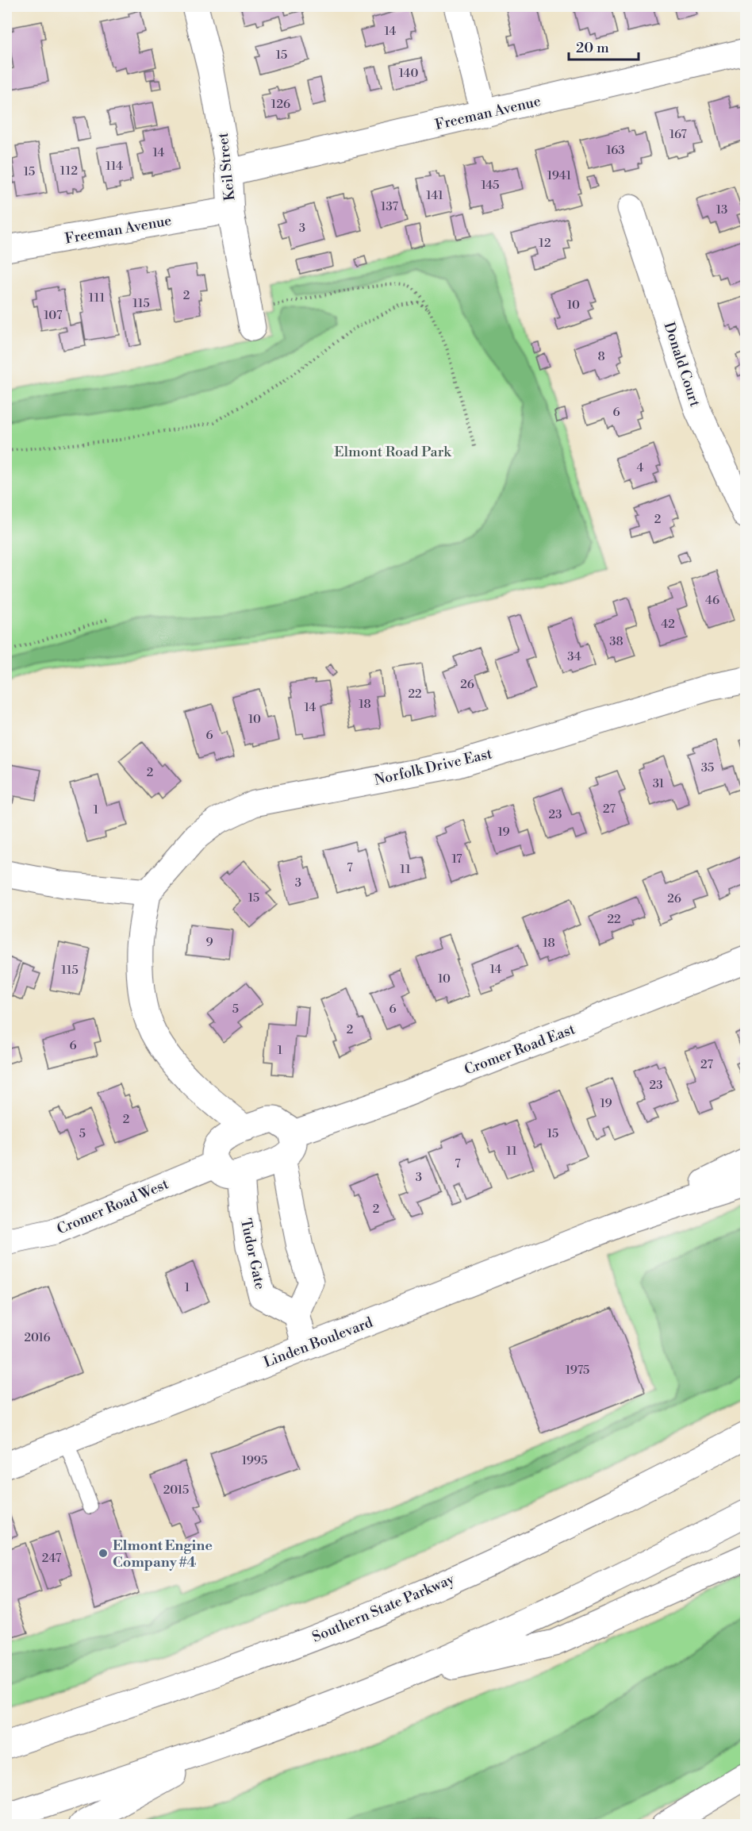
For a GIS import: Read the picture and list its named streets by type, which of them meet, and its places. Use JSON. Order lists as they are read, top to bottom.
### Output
{
  "streets": {
    "main road": [
      "Freeman Avenue",
      "Keil Street",
      "Donald Court",
      "Norfolk Drive East",
      "Cromer Road East",
      "Cromer Road West",
      "Tudor Gate",
      "Linden Boulevard",
      "Southern State Parkway"
    ]
  },
  "crossings": [
    ["Freeman Avenue", "Keil Street"],
    ["Cromer Road East", "Tudor Gate"]
  ],
  "parks": ["Elmont Road Park"],
  "places": ["Elmont Engine Company #4"],
  "house_numbers": [
    "14",
    "15",
    "140",
    "126",
    "167",
    "163",
    "14",
    "114",
    "112",
    "15",
    "1941",
    "145",
    "141",
    "137",
    "13",
    "3",
    "12",
    "2",
    "111",
    "115",
    "10",
    "107",
    "8",
    "6",
    "4",
    "2",
    "46",
    "42",
    "38",
    "34",
    "26",
    "22",
    "18",
    "14",
    "10",
    "6",
    "35",
    "2",
    "31",
    "27",
    "1",
    "23",
    "19",
    "17",
    "7",
    "11",
    "3",
    "15",
    "26",
    "22",
    "9",
    "18",
    "14",
    "115",
    "10",
    "5",
    "6",
    "2",
    "6",
    "1",
    "27",
    "23",
    "19",
    "2",
    "5",
    "15",
    "11",
    "7",
    "3",
    "2",
    "1",
    "2016",
    "1975",
    "1995",
    "2015",
    "247"
  ],
  "scale_bar": "20 m"
}
